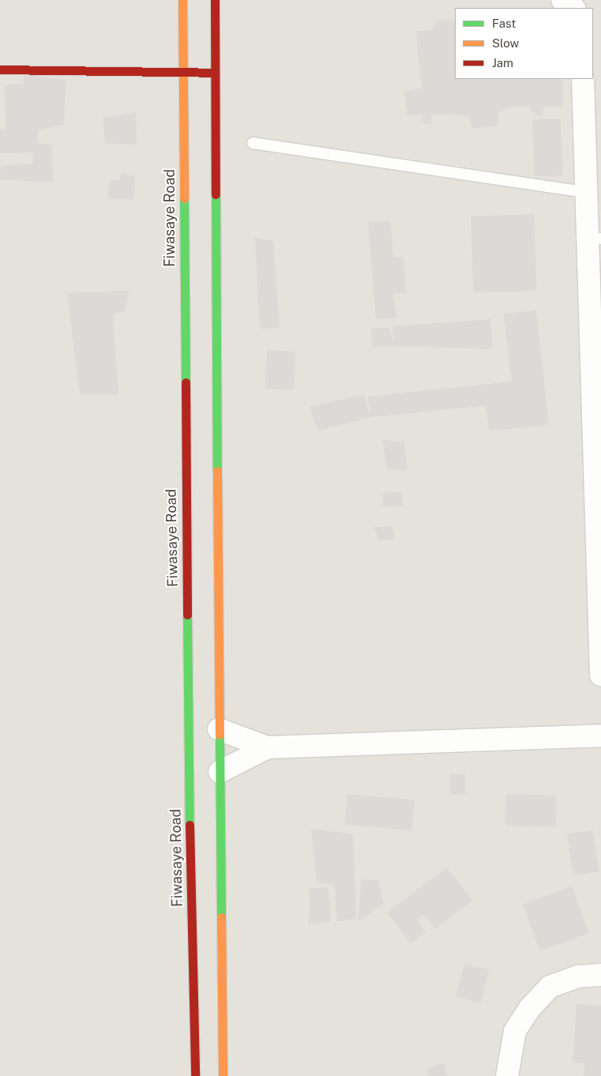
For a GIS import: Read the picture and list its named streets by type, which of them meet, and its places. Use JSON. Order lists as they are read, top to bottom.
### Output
{
  "streets": {
    "main road": ["Fiwasaye Road"]
  },
  "legend": ["Fast", "Slow", "Jam"]
}
